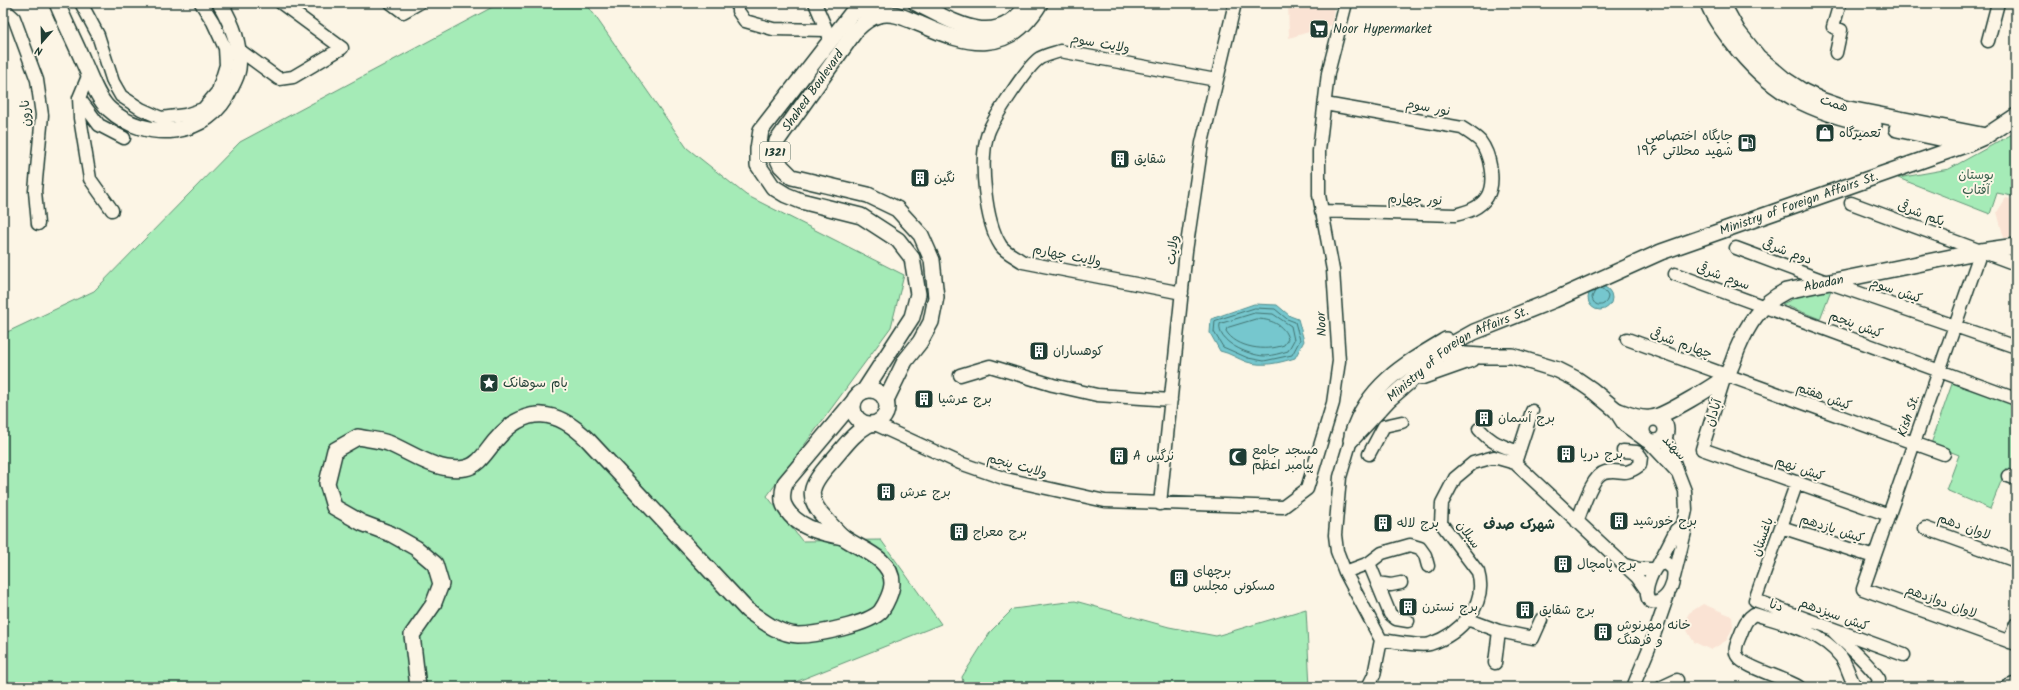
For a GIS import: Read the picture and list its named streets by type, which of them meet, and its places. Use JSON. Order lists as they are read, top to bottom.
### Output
{
  "streets": {
    "main road": [
      "Shahed Boulevard",
      "همت",
      "1321",
      "Ministry of Foreign Affairs St.",
      "Abadan"
    ],
    "street": [
      "ولایت سوم",
      "نور سوم",
      "نارون",
      "نور چهارم",
      "یکم شرقی",
      "ولایت",
      "دوم شرقی",
      "ولایت چهارم",
      "سوم شرقی",
      "کیش سوم",
      "Noor",
      "کیش پنجم",
      "چهارم شرقی",
      "کیش هفتم",
      "آبادان",
      "Kish St.",
      "سهند",
      "ولایت پنجم",
      "کیش نهم",
      "لاوان دهم",
      "کیش یازدهم",
      "سبلان",
      "باغستان",
      "لاوان دوازدهم",
      "دنا",
      "کیش سیزدهم"
    ]
  },
  "crossings": [
    ["ولایت سوم", "ولایت"],
    ["ولایت سوم", "ولایت چهارم"],
    ["Shahed Boulevard", "ولایت پنجم"],
    ["همت", "Ministry of Foreign Affairs St."],
    ["نور سوم", "نور چهارم"],
    ["نور سوم", "Noor"],
    ["نور چهارم", "Noor"],
    ["Ministry of Foreign Affairs St.", "سبلان"],
    ["یکم شرقی", "Abadan"],
    ["یکم شرقی", "Kish St."],
    ["ولایت", "ولایت چهارم"],
    ["ولایت", "Noor"],
    ["ولایت", "ولایت پنجم"],
    ["دوم شرقی", "Abadan"],
    ["دوم شرقی", "کیش سوم"],
    ["سوم شرقی", "Abadan"],
    ["سوم شرقی", "کیش پنجم"],
    ["Abadan", "کیش سوم"],
    ["Abadan", "کیش پنجم"],
    ["Abadan", "چهارم شرقی"],
    ["Abadan", "کیش هفتم"],
    ["Abadan", "آبادان"],
    ["Abadan", "Kish St."],
    ["کیش سوم", "Kish St."],
    ["Noor", "ولایت پنجم"],
    ["کیش پنجم", "Kish St."],
    ["چهارم شرقی", "کیش هفتم"],
    ["چهارم شرقی", "آبادان"],
    ["کیش هفتم", "آبادان"],
    ["کیش هفتم", "Kish St."],
    ["آبادان", "کیش نهم"],
    ["Kish St.", "کیش نهم"],
    ["Kish St.", "کیش یازدهم"],
    ["Kish St.", "لاوان دوازدهم"],
    ["سهند", "سبلان"],
    ["کیش نهم", "باغستان"],
    ["کیش یازدهم", "باغستان"],
    ["باغستان", "کیش سیزدهم"]
  ],
  "districts": ["شهرک صدف"],
  "parks": ["بوستان آفتاب"],
  "places": {
    "supermarket": ["Noor Hypermarket"],
    "shop": ["تعمیرگاه"],
    "fuel station": ["جایگاه اختصاصی ۱۹۶ شهید محلاتی"],
    "building": [
      "شقایق",
      "نگین",
      "کوهساران",
      "برج عرشیا",
      "برج آسمان",
      "برج دریا",
      "A نرگس",
      "برج عرش",
      "برج خورشید",
      "برج لاله",
      "برج معراج",
      "برج پامچال",
      "برچهای مسکونی مجلس",
      "برج نسترن",
      "برج شقایق",
      "خانه مهرنوش و فرهنگ"
    ],
    "place": ["بام سوهانک"],
    "mosque": ["مسجد جامع پیامبر اعظم"]
  },
  "north": "bottom"
}
